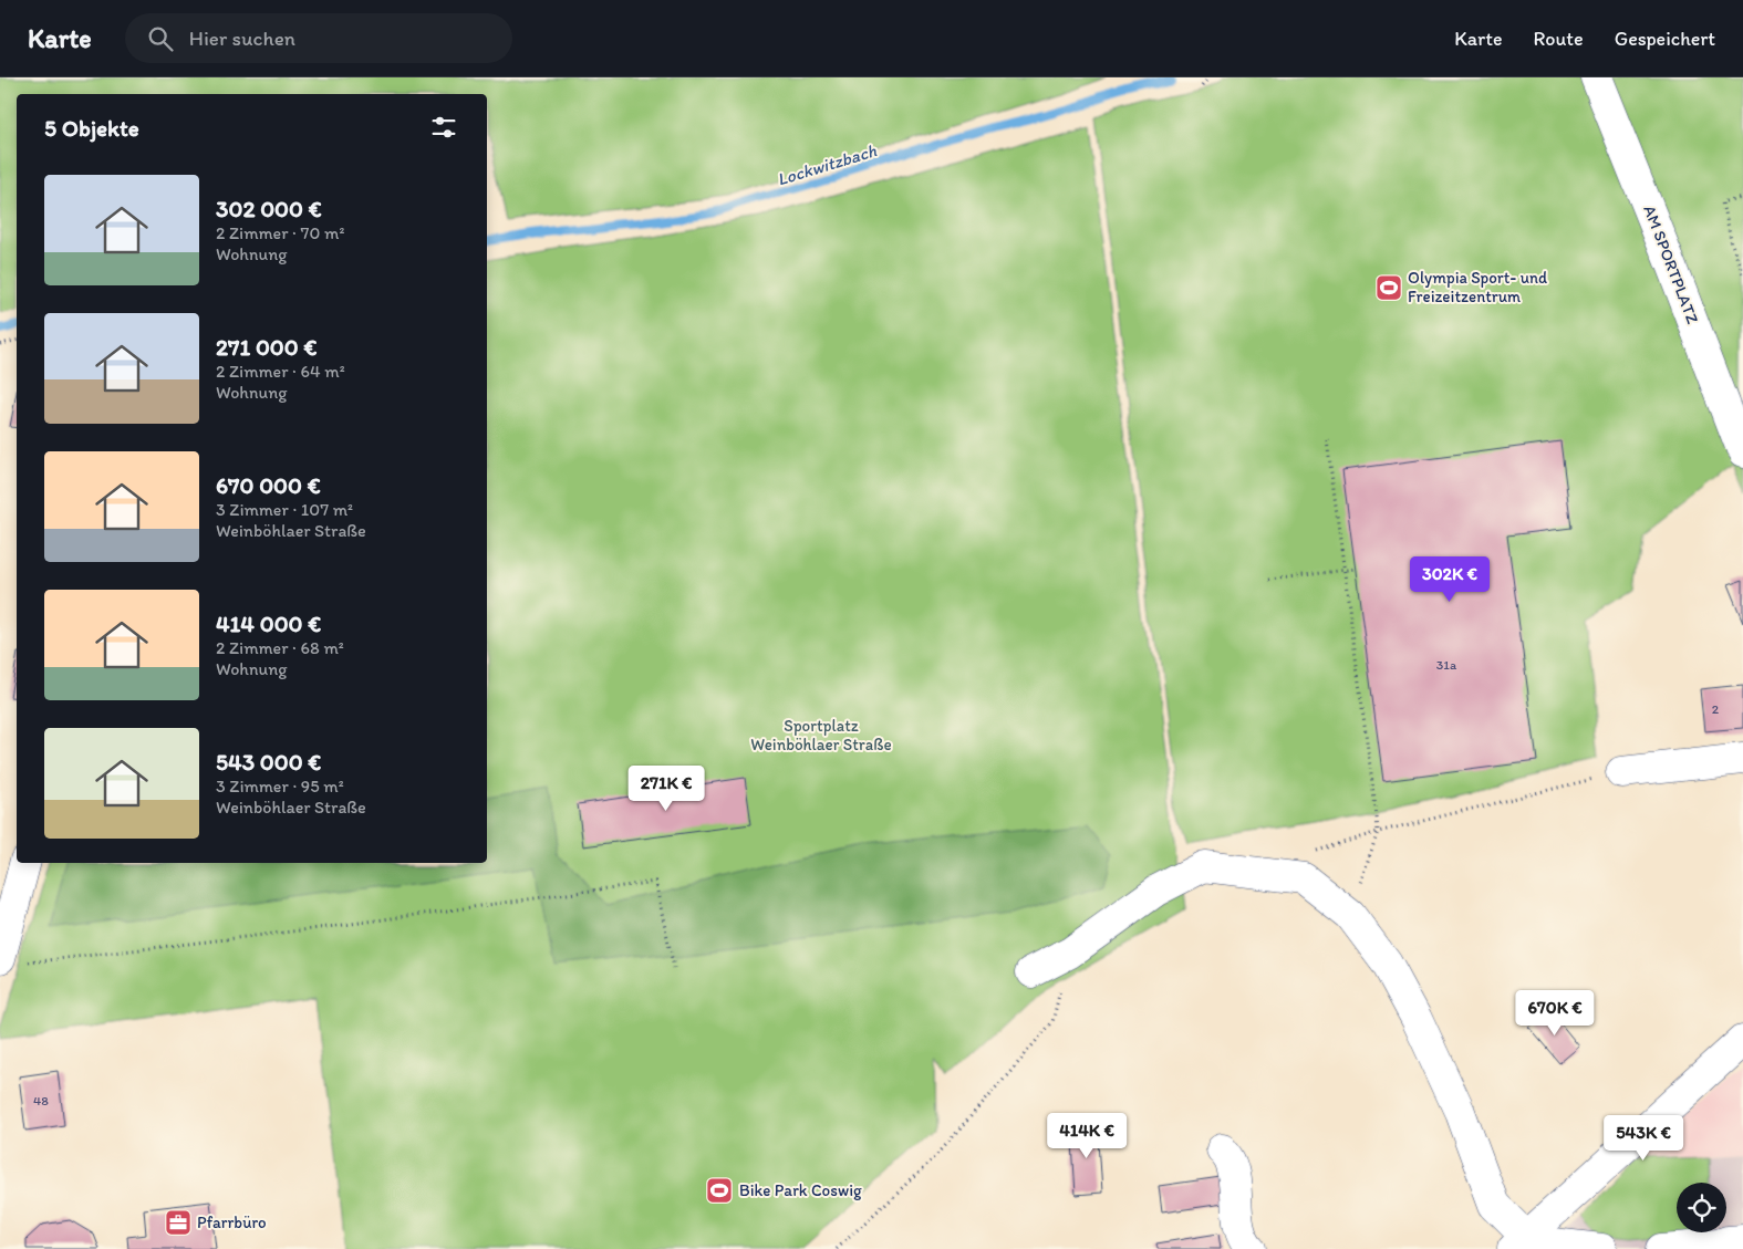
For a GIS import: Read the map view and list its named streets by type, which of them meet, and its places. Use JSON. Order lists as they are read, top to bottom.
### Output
{
  "streets": {
    "main road": ["AM SPORTPLATZ"]
  },
  "water": ["Lockwitzbach"],
  "parks": ["Sportplatz Weinböhlaer Straße"],
  "places": {
    "sports": ["Olympia Sport- und Freizeitzentrum", "Bike Park Coswig"],
    "office": ["Pfarrbüro"]
  },
  "house_numbers": ["31a", "2", "48"],
  "page": {
    "header": "Karte",
    "search": "Hier suchen",
    "nav": ["Karte", "Route", "Gespeichert"],
    "heading": "5 Objekte",
    "list": [
      {
        "name": "302 000 €",
        "note": "2 Zimmer · 70 m² · Wohnung"
      },
      {
        "name": "271 000 €",
        "note": "2 Zimmer · 64 m² · Wohnung"
      },
      {
        "name": "670 000 €",
        "note": "3 Zimmer · 107 m² · Weinböhlaer Straße"
      },
      {
        "name": "414 000 €",
        "note": "2 Zimmer · 68 m² · Wohnung"
      },
      {
        "name": "543 000 €",
        "note": "3 Zimmer · 95 m² · Weinböhlaer Straße"
      }
    ],
    "price": [
      "302K €",
      "271K €",
      "670K €",
      "414K €",
      "543K €"
    ]
  }
}
